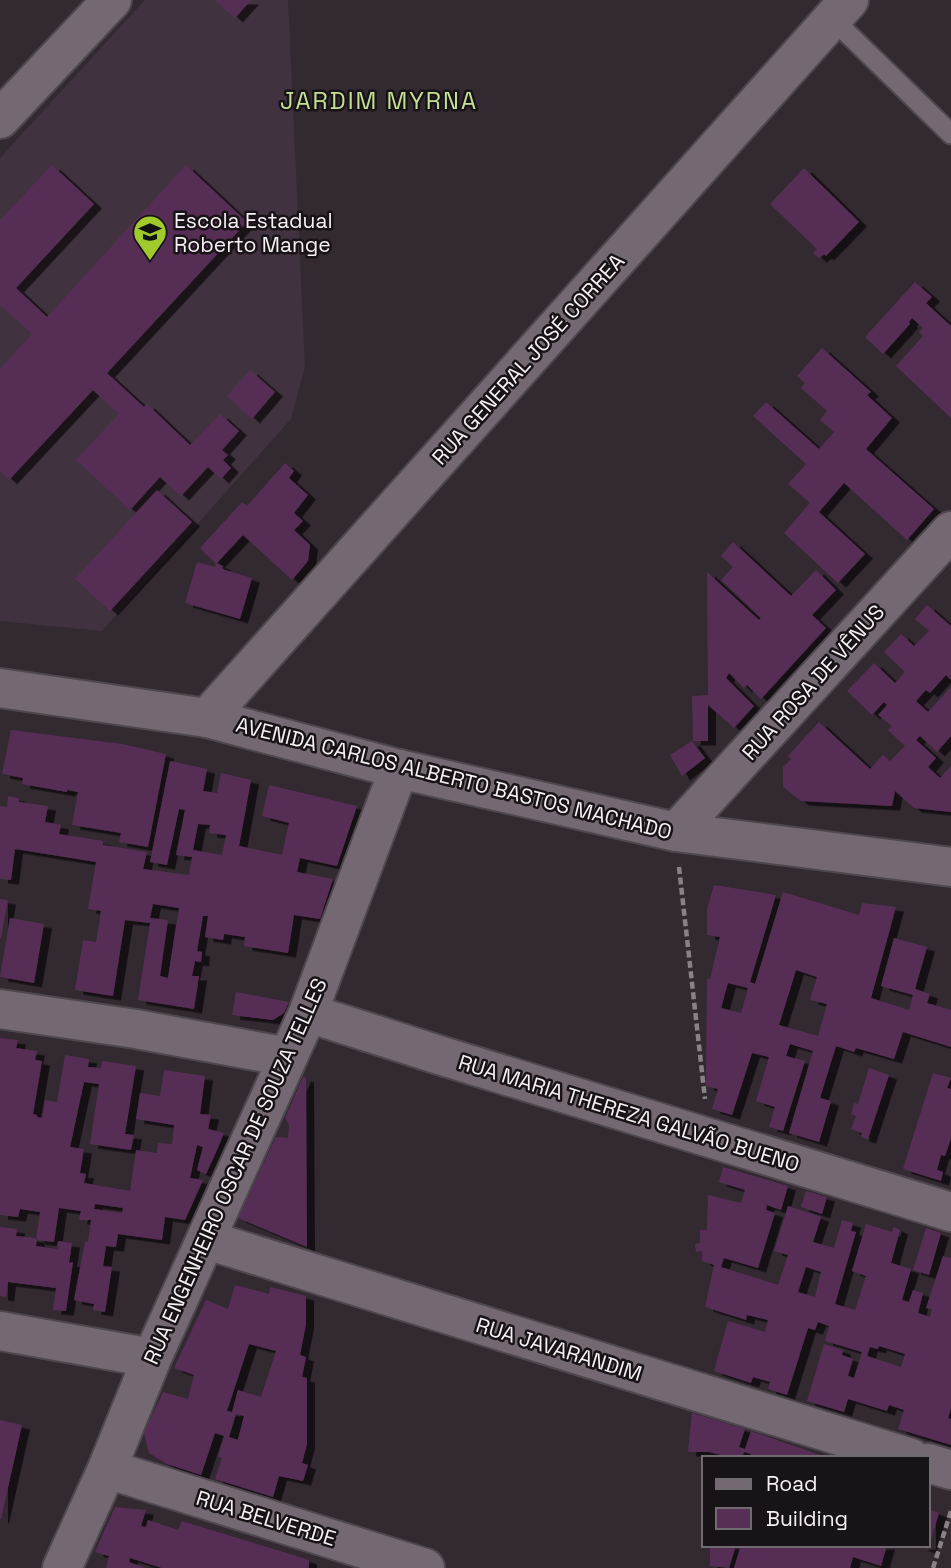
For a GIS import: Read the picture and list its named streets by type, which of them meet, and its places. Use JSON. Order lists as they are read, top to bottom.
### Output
{
  "streets": {
    "street": [
      "RUA GENERAL JOSÉ CORREA",
      "RUA ROSA DE VÊNUS",
      "AVENIDA CARLOS ALBERTO BASTOS MACHADO",
      "RUA MARIA THEREZA GALVÃO BUENO",
      "RUA ENGENHEIRO OSCAR DE SOUZA TELLES",
      "RUA JAVARANDIM",
      "RUA BELVERDE"
    ]
  },
  "crossings": [
    ["RUA GENERAL JOSÉ CORREA", "AVENIDA CARLOS ALBERTO BASTOS MACHADO"],
    ["RUA ROSA DE VÊNUS", "AVENIDA CARLOS ALBERTO BASTOS MACHADO"],
    ["AVENIDA CARLOS ALBERTO BASTOS MACHADO", "RUA ENGENHEIRO OSCAR DE SOUZA TELLES"],
    ["RUA MARIA THEREZA GALVÃO BUENO", "RUA ENGENHEIRO OSCAR DE SOUZA TELLES"],
    ["RUA ENGENHEIRO OSCAR DE SOUZA TELLES", "RUA JAVARANDIM"],
    ["RUA ENGENHEIRO OSCAR DE SOUZA TELLES", "RUA BELVERDE"]
  ],
  "districts": ["JARDIM MYRNA"],
  "places": {
    "school or university": ["Escola Estadual Roberto Mange"]
  },
  "legend": ["Road", "Building"]
}
